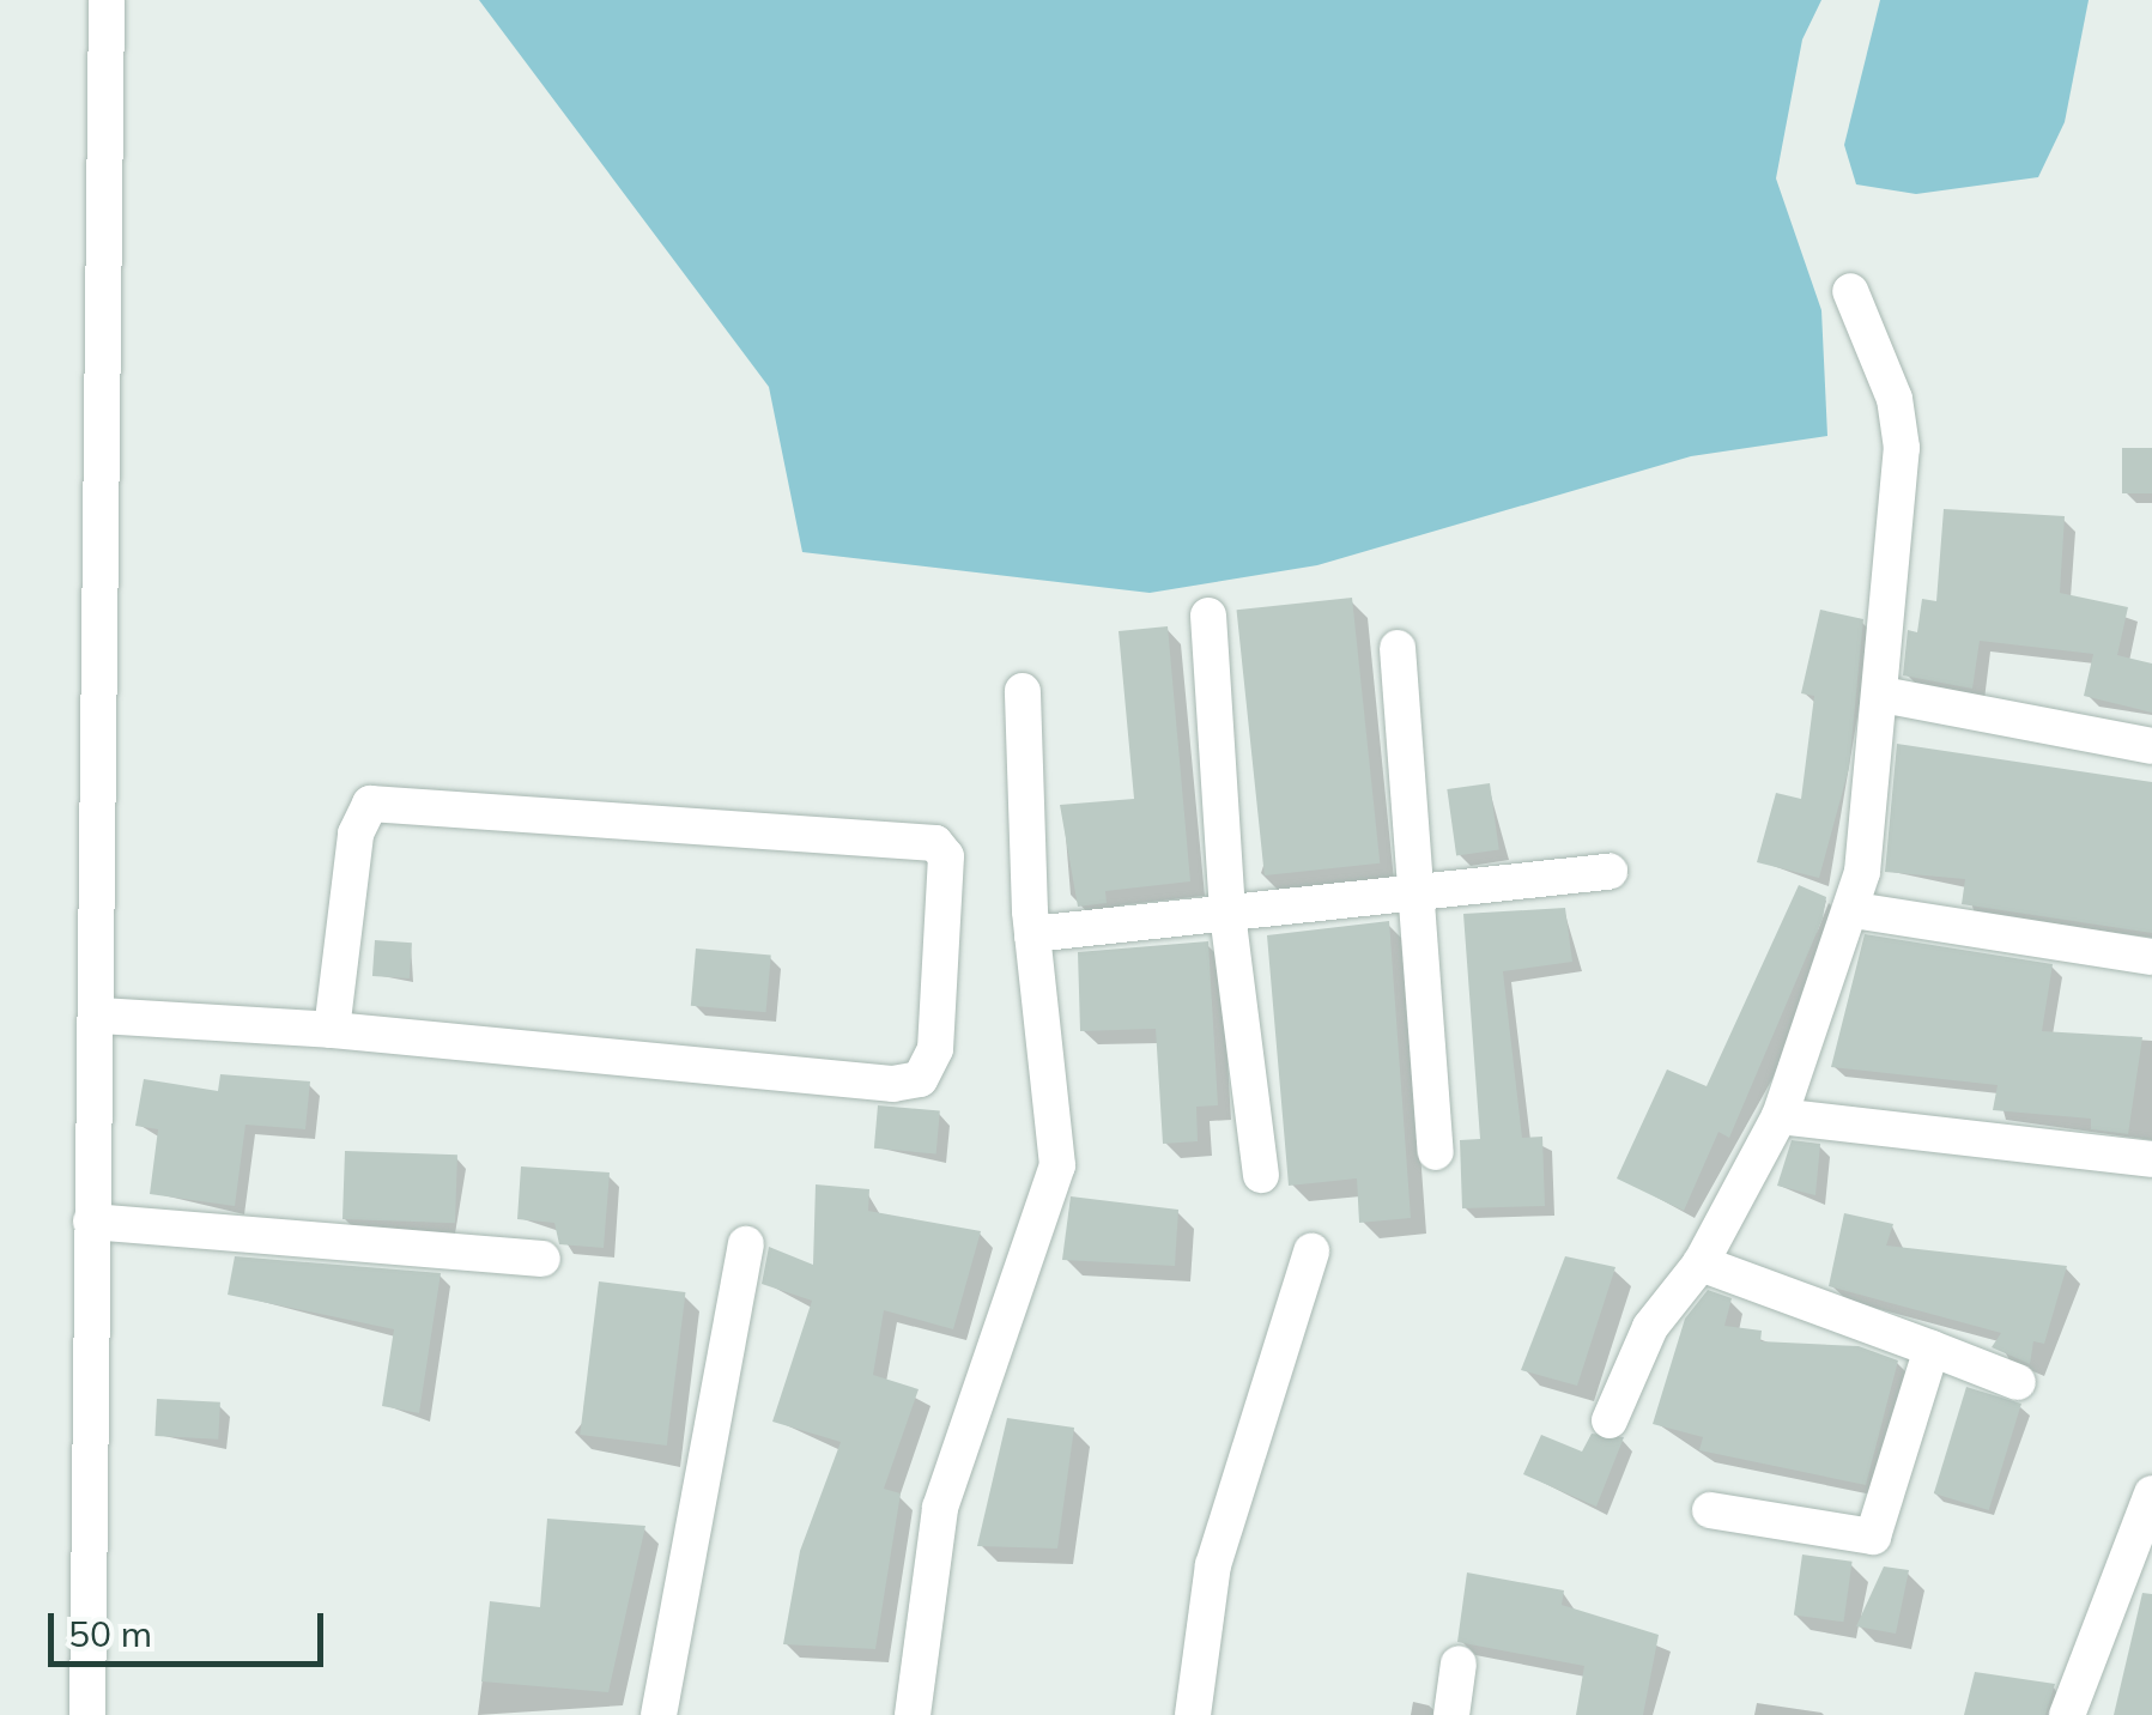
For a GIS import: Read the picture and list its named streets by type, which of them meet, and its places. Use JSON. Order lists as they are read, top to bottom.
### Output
{
  "scale_bar": "50 m"
}
